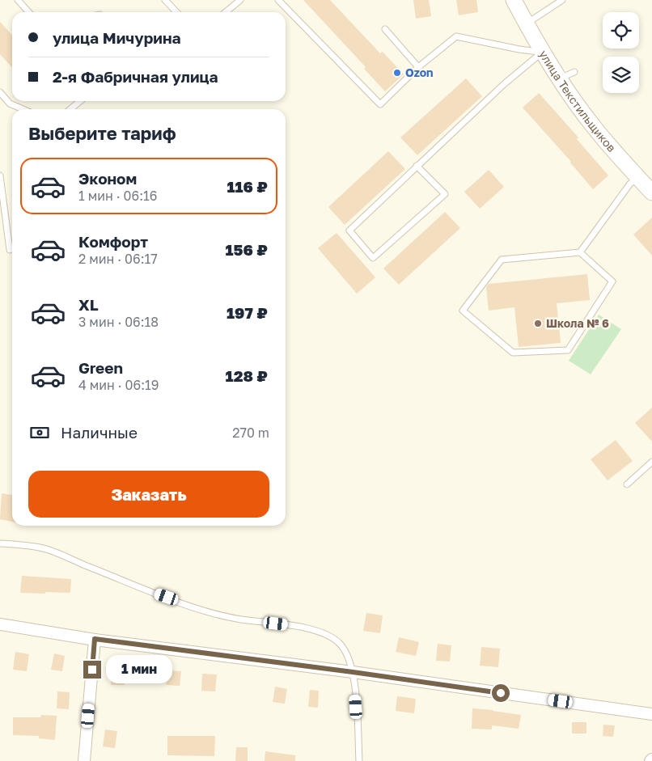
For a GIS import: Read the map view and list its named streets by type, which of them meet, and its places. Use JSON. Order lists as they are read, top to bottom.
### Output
{
  "streets": {
    "main road": ["улица Текстильщиков"]
  },
  "places": ["Ozon", "Школа № 6"],
  "page": {
    "banner": ["улица Мичурина", "2-я Фабричная улица"],
    "heading": "Выберите тариф",
    "list": [
      {
        "name": "Эконом",
        "note": "1 мин · 06:16",
        "value": "116 ₽"
      },
      {
        "name": "Комфорт",
        "note": "2 мин · 06:17",
        "value": "156 ₽"
      },
      {
        "name": "XL",
        "note": "3 мин · 06:18",
        "value": "197 ₽"
      },
      {
        "name": "Green",
        "note": "4 мин · 06:19",
        "value": "128 ₽"
      }
    ],
    "pay": ["Наличные", "270 m"],
    "buttons": "Заказать",
    "bubble": "1 мин"
  }
}
